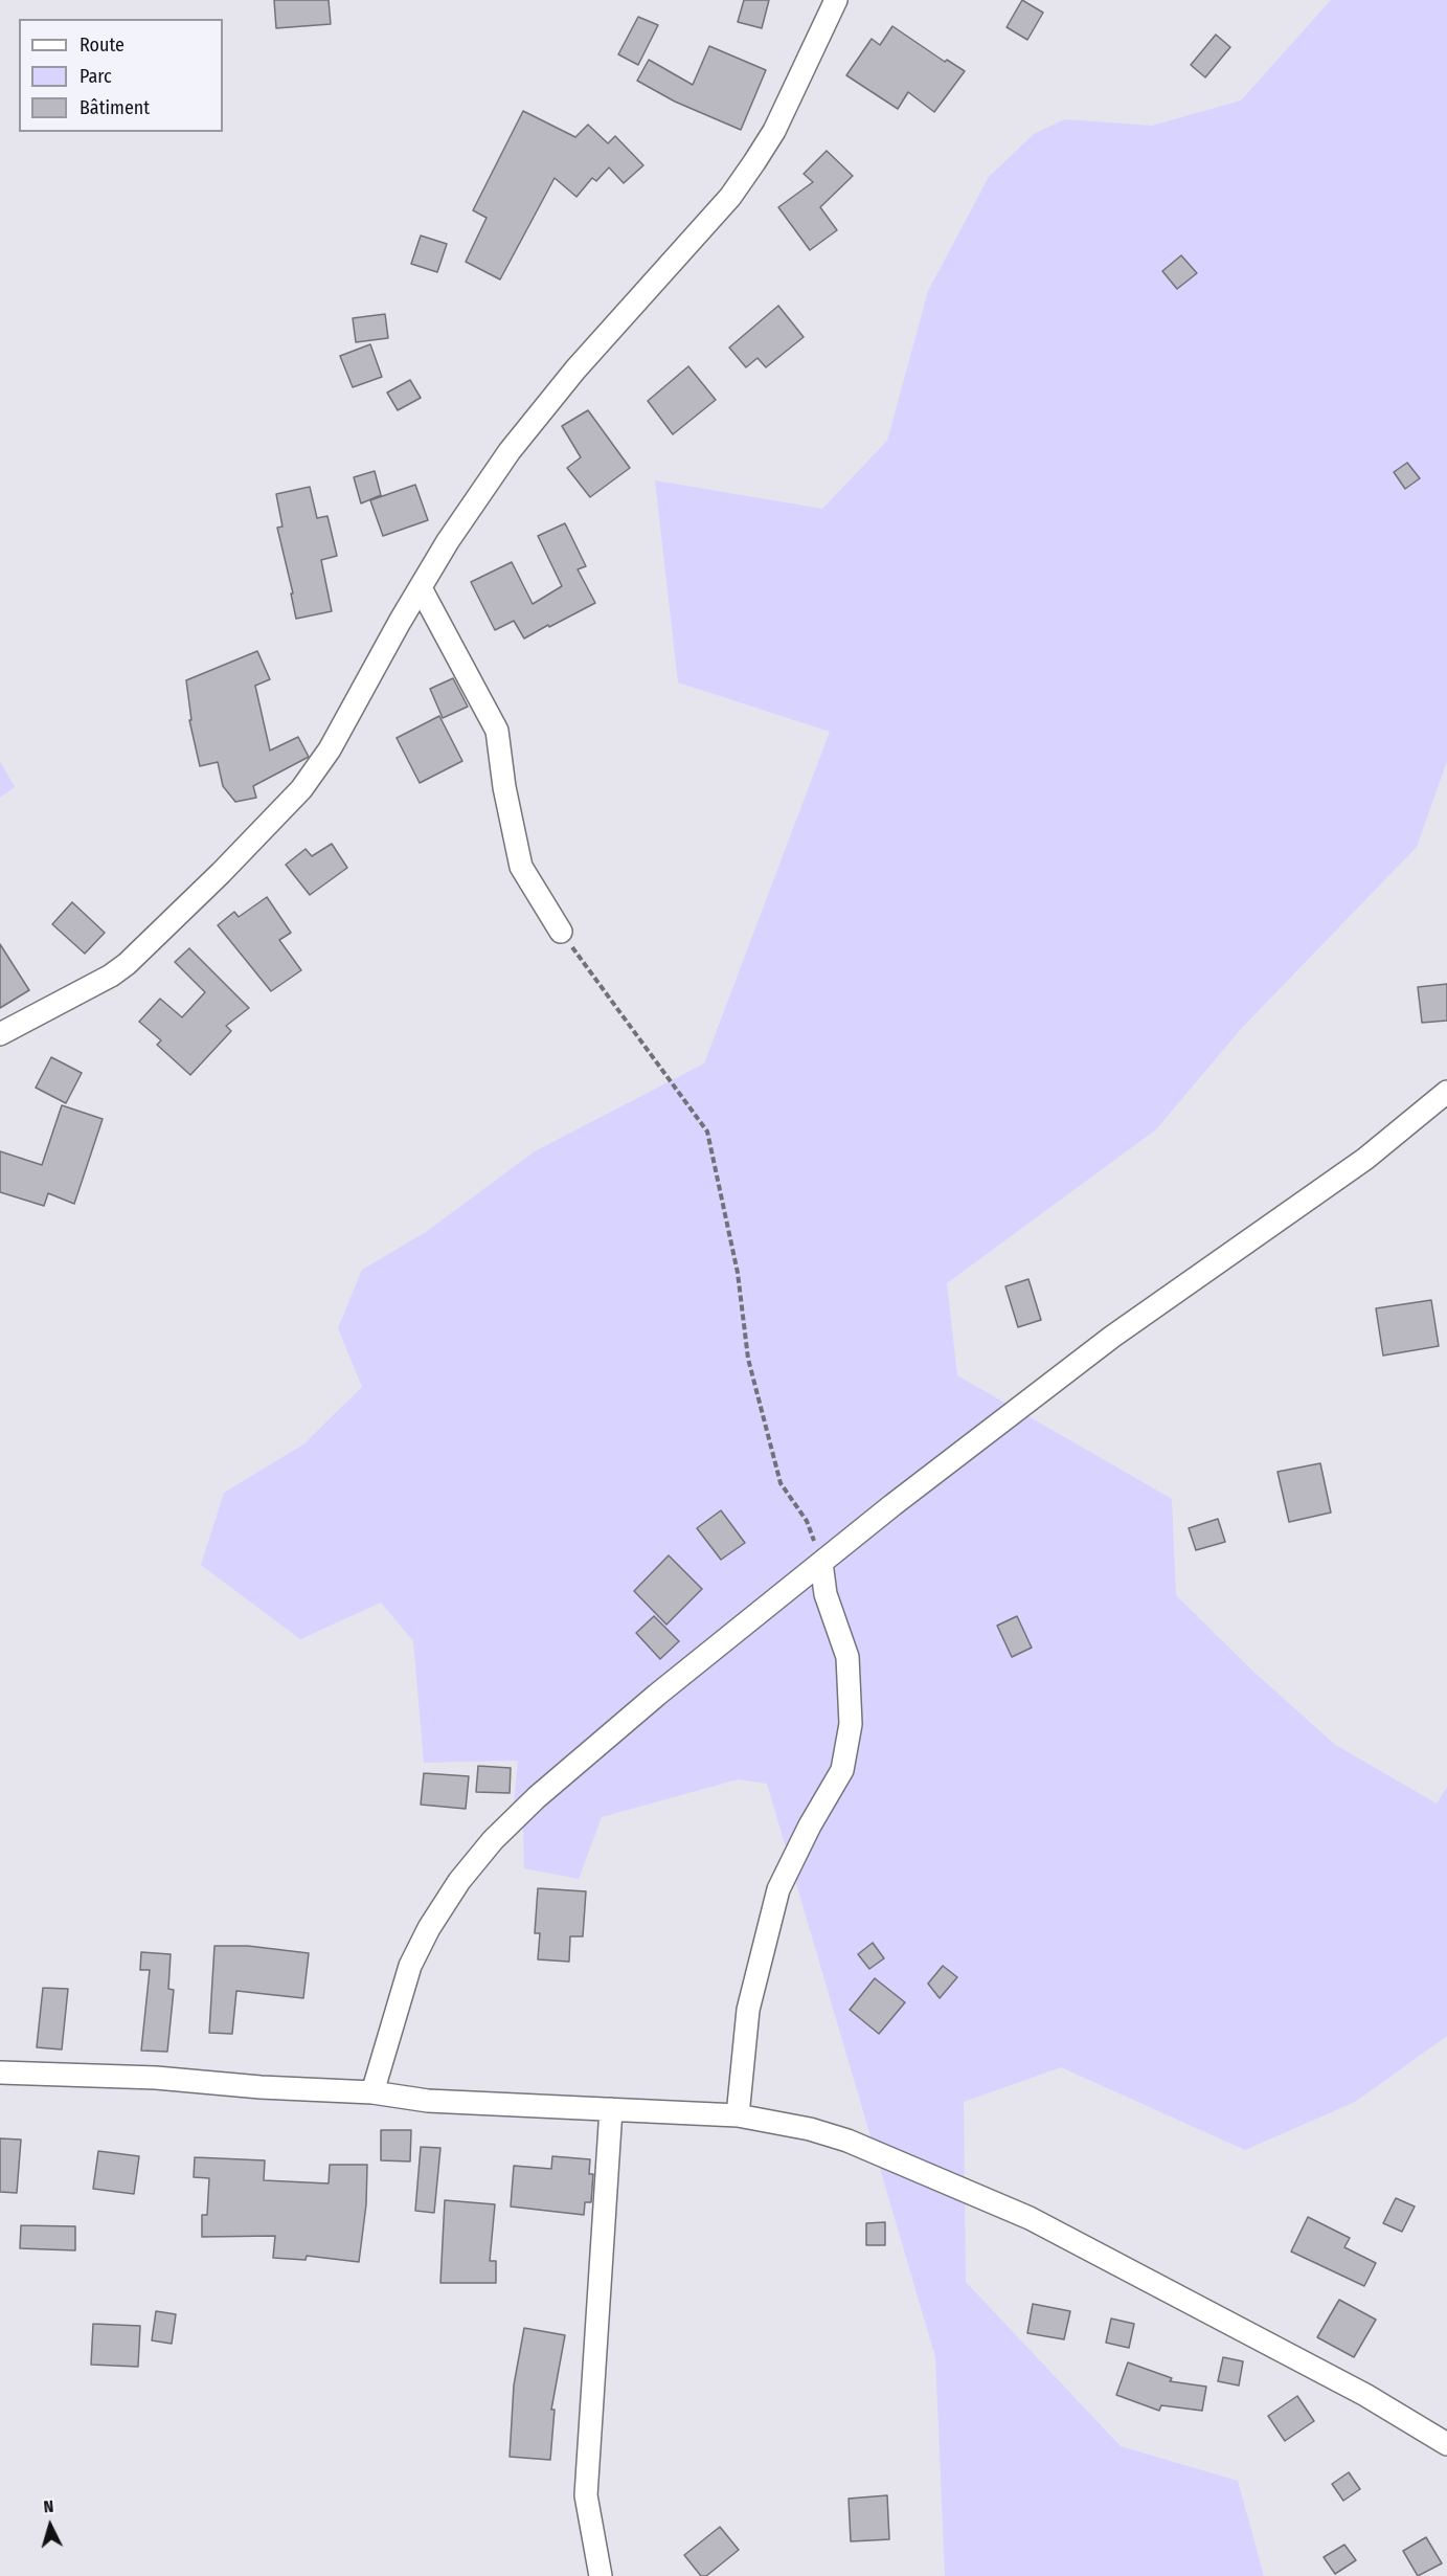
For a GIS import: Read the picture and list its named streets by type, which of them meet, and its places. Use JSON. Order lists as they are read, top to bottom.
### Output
{
  "legend": ["Route", "Parc", "Bâtiment"],
  "north": "top"
}
